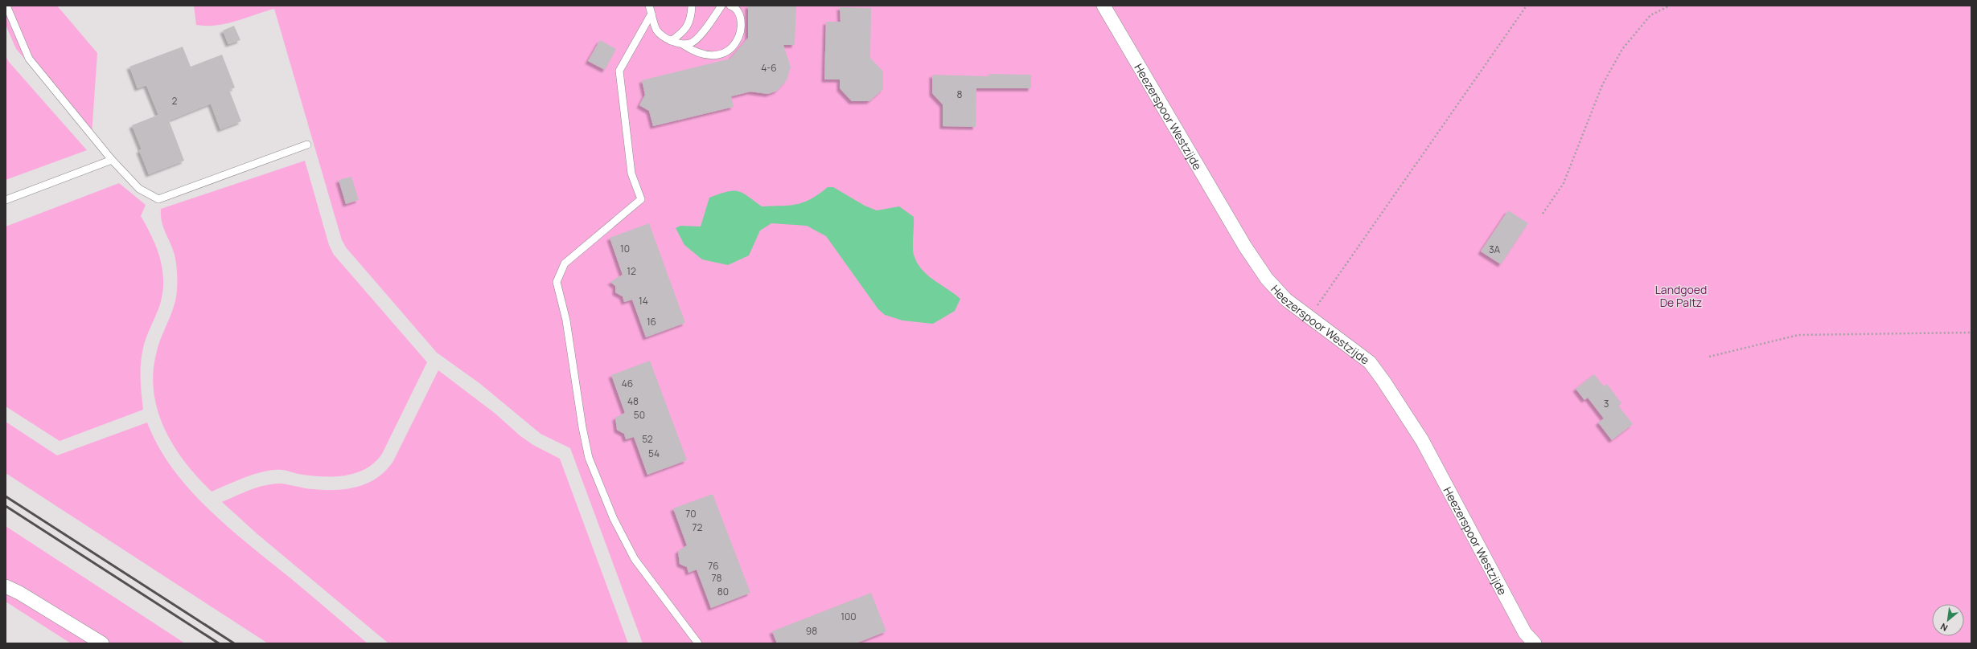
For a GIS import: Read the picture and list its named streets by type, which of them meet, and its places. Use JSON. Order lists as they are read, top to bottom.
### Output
{
  "streets": {
    "street": ["Heezerspoor Westzijde"]
  },
  "parks": ["Landgoed De Paltz"],
  "house_numbers": [
    "4-6",
    "8",
    "2",
    "10",
    "3A",
    "12",
    "14",
    "16",
    "46",
    "48",
    "3",
    "50",
    "52",
    "54",
    "70",
    "72",
    "76",
    "78",
    "80",
    "100",
    "98"
  ],
  "north": "bottom left"
}
